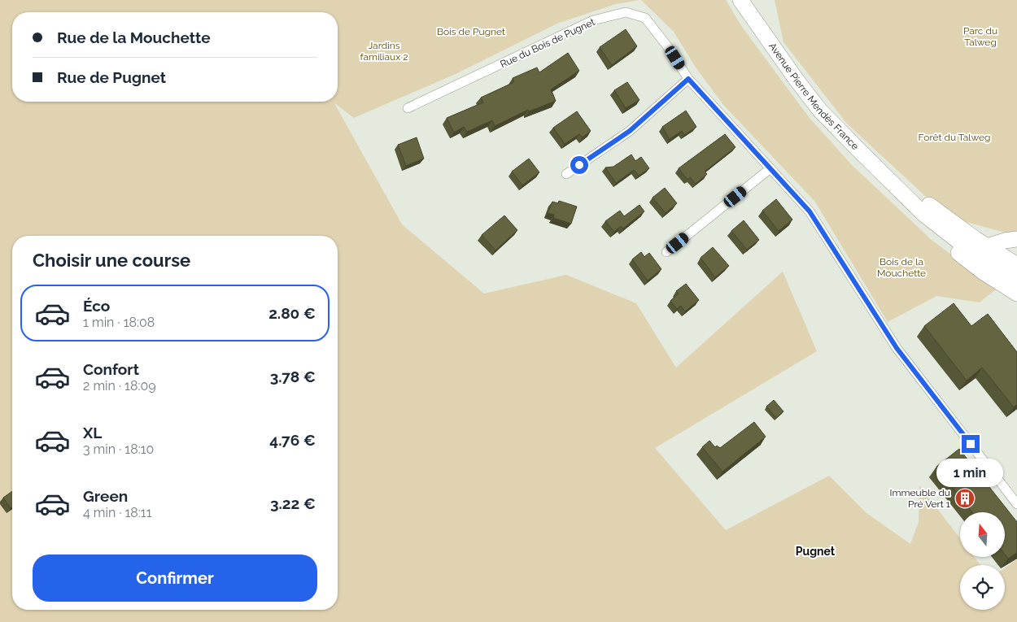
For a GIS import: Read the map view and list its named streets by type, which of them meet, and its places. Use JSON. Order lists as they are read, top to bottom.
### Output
{
  "streets": {
    "main road": ["Avenue Pierre Mendès France"],
    "street": ["Rue du Bois de Pugnet"]
  },
  "districts": ["Pugnet"],
  "parks": [
    "Parc du Talweg",
    "Bois de Pugnet",
    "Jardins familiaux 2",
    "Forêt du Talweg",
    "Bois de la Mouchette"
  ],
  "places": {
    "building": ["Immeuble du Pré Vert 1"]
  },
  "north": "top",
  "page": {
    "banner": ["Rue de la Mouchette", "Rue de Pugnet"],
    "heading": "Choisir une course",
    "list": [
      {
        "name": "Éco",
        "note": "1 min · 18:08",
        "value": "2.80 €"
      },
      {
        "name": "Confort",
        "note": "2 min · 18:09",
        "value": "3.78 €"
      },
      {
        "name": "XL",
        "note": "3 min · 18:10",
        "value": "4.76 €"
      },
      {
        "name": "Green",
        "note": "4 min · 18:11",
        "value": "3.22 €"
      }
    ],
    "bubble": "1 min",
    "buttons": "Confirmer"
  }
}
